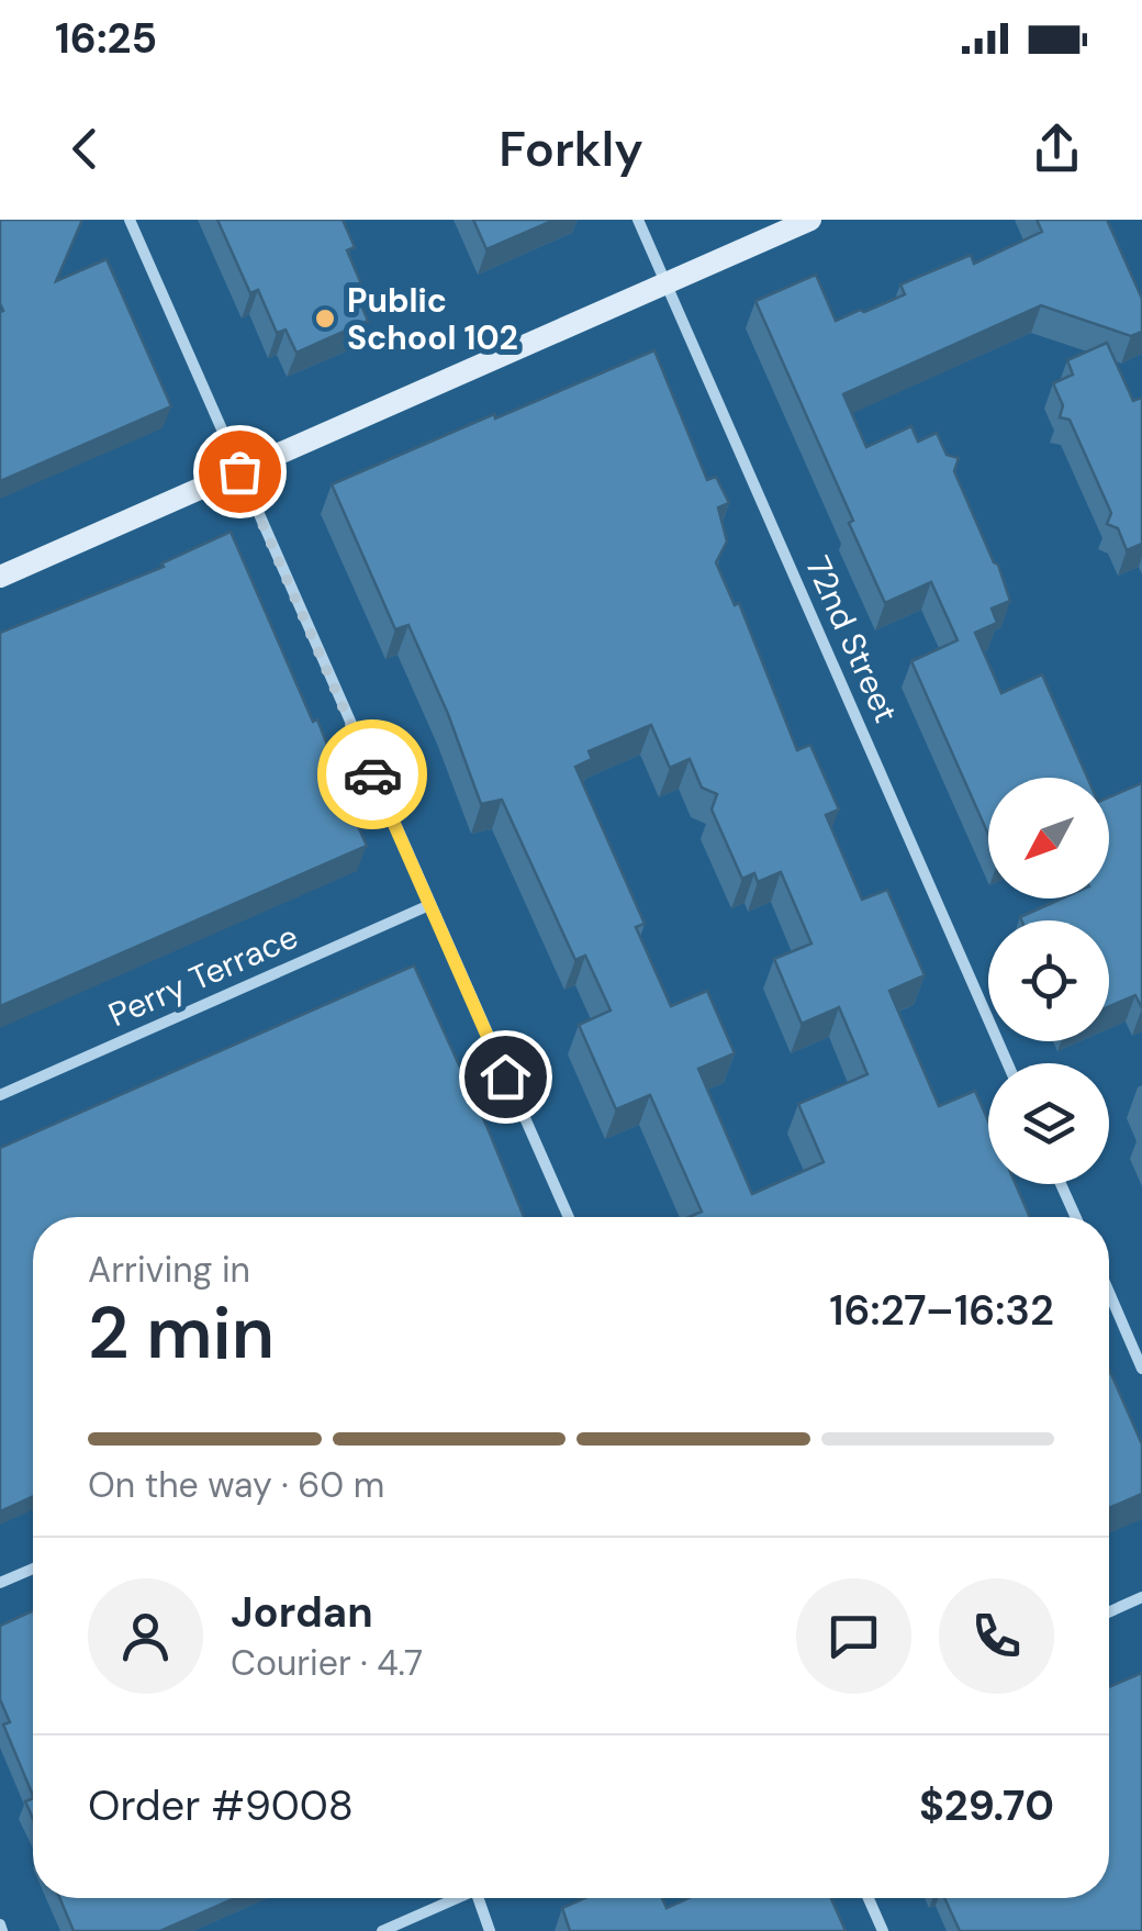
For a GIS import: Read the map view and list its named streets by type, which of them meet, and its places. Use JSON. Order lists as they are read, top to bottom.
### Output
{
  "streets": {
    "street": ["72nd Street", "Perry Terrace"]
  },
  "places": ["Public School 102"],
  "north": "bottom left",
  "page": {
    "status": "16:25",
    "header": "Forkly",
    "heading": ["2 min", "Arriving in", "16:27–16:32"],
    "panel": [
      "Jordan",
      "Courier · 4.7",
      "Order #9008",
      "$29.70"
    ],
    "bar": "On the way · 60 m"
  }
}
